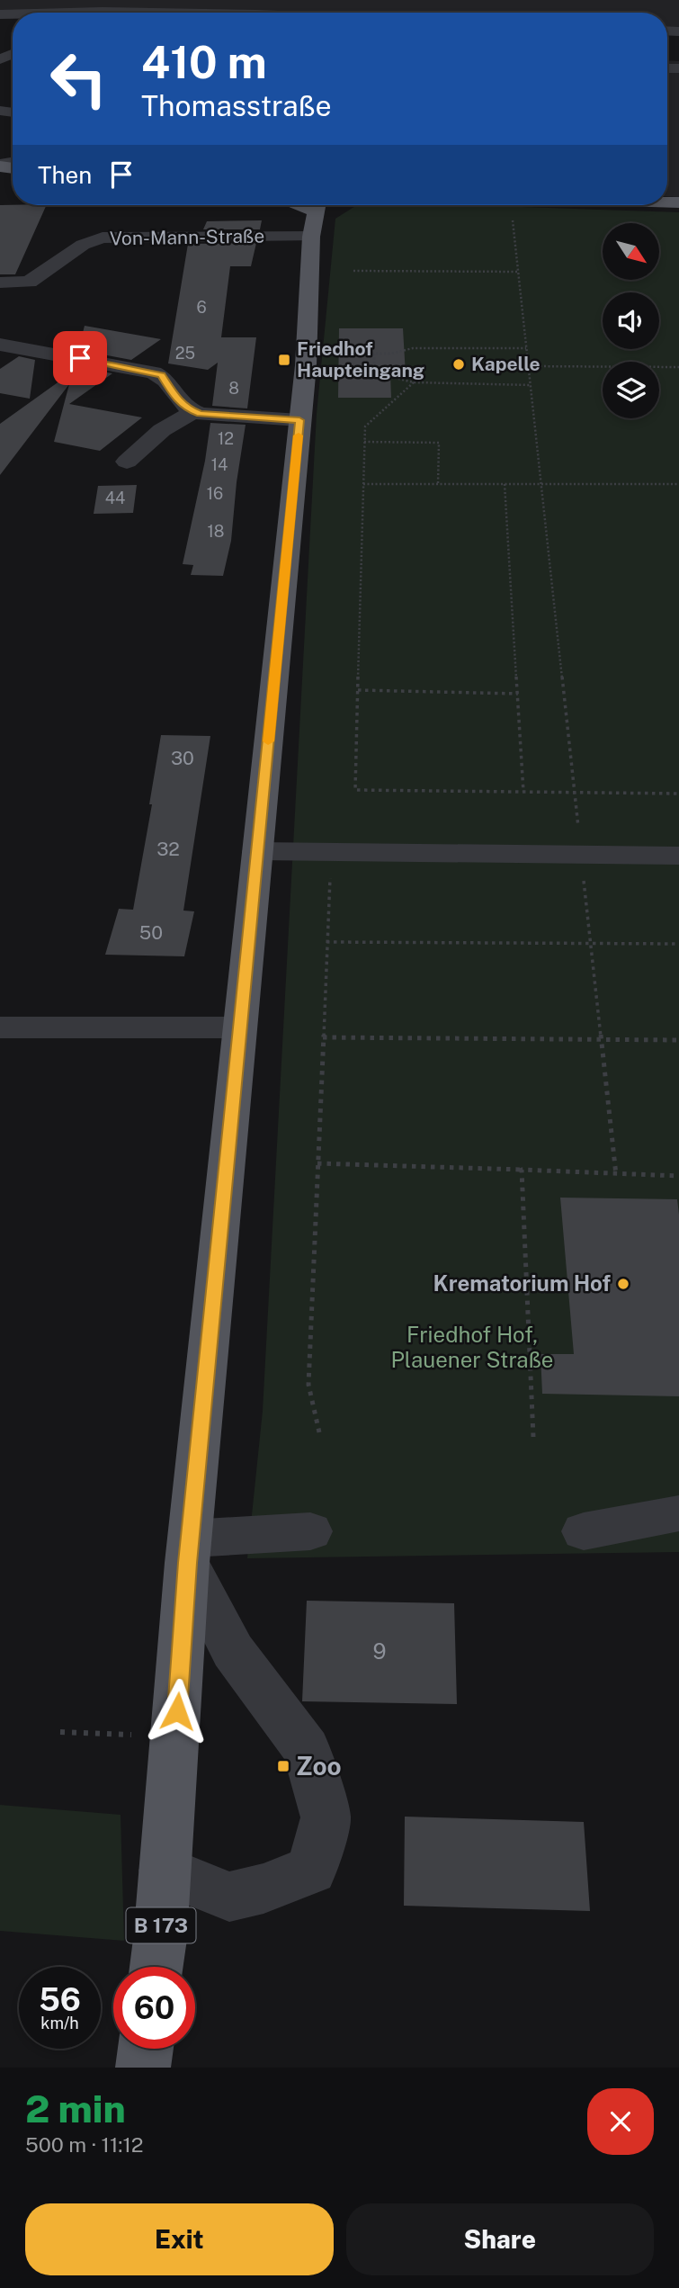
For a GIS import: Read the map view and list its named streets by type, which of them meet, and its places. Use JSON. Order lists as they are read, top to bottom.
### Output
{
  "streets": {
    "main road": ["B 173"],
    "street": ["Von-Mann-Straße"]
  },
  "crossings": [
    ["Von-Mann-Straße", "B 173"]
  ],
  "parks": ["Friedhof Hof, Plauener Straße"],
  "places": {
    "transit": ["Friedhof Haupteingang", "Zoo"],
    "other": ["Kapelle", "Krematorium Hof"]
  },
  "house_numbers": [
    "6",
    "25",
    "8",
    "12",
    "14",
    "16",
    "44",
    "18",
    "30",
    "32",
    "50",
    "9"
  ],
  "north": "bottom right",
  "page": {
    "turn": ["410 m", "Thomasstraße"],
    "then": "Then",
    "speed": "56 km/h",
    "limit": "60",
    "heading": ["2 min", "500 m · 11:12"],
    "buttons": ["Exit", "Share"]
  }
}
